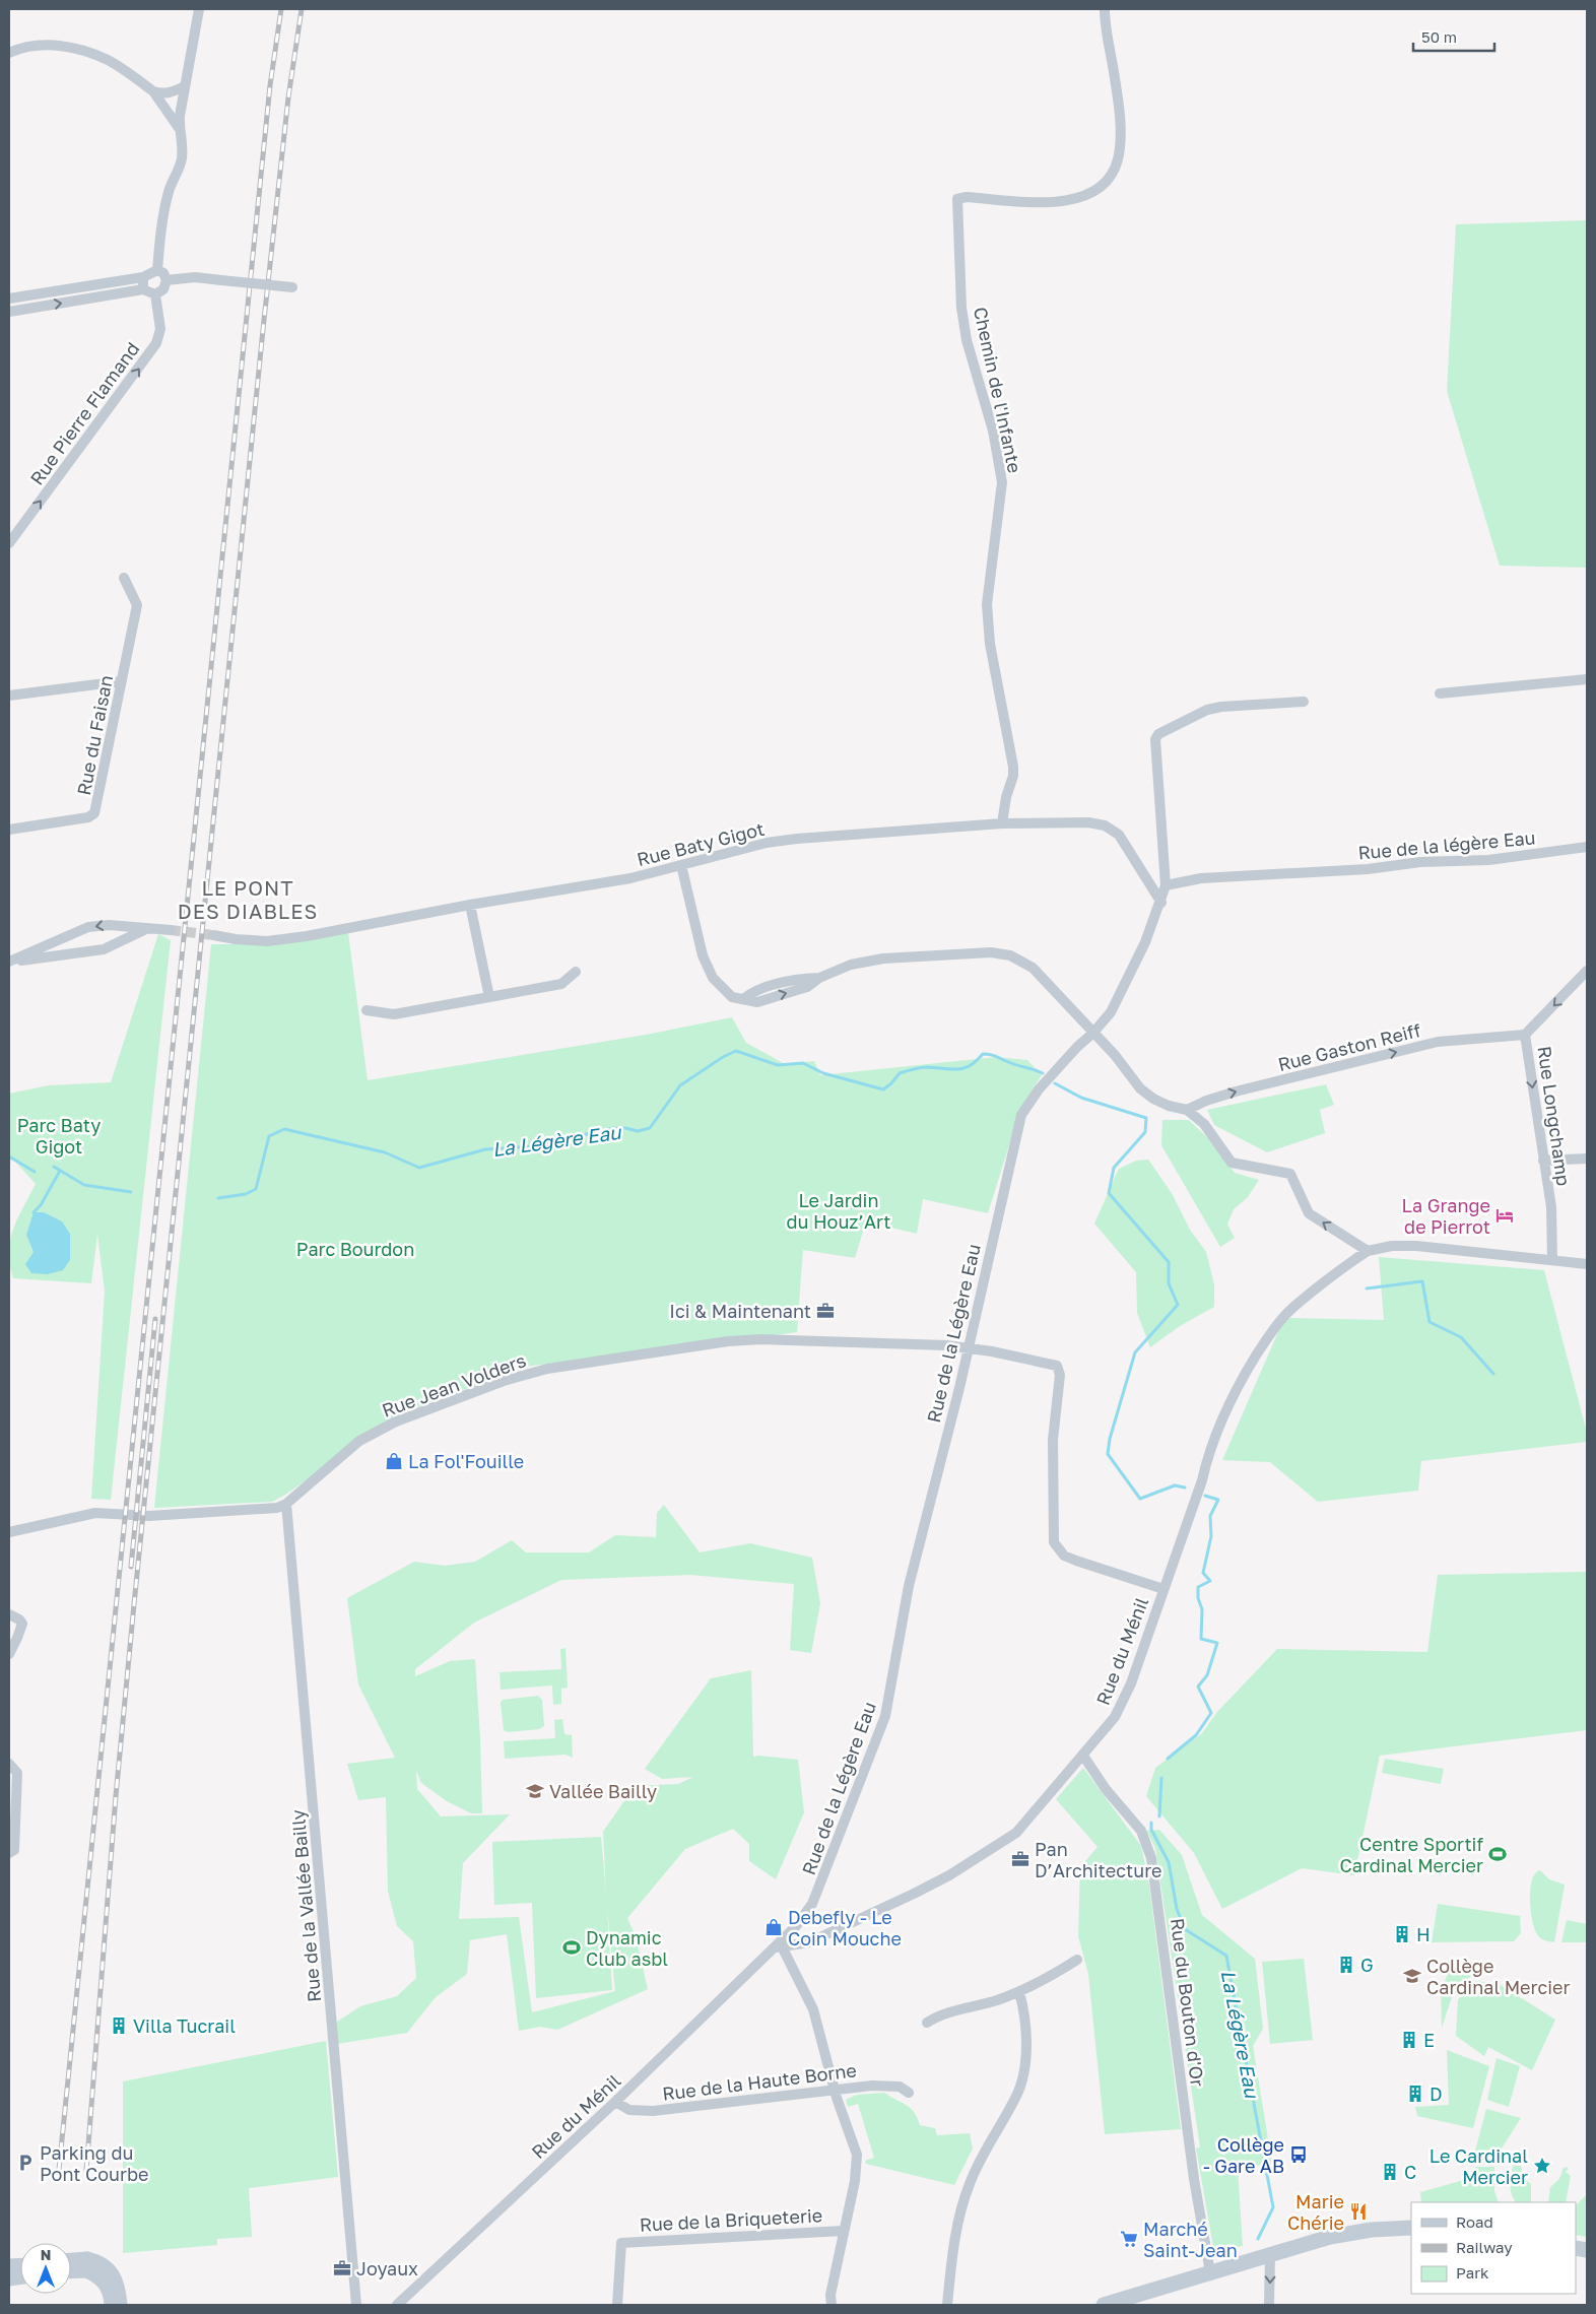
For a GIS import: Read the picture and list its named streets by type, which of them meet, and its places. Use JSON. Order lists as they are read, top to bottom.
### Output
{
  "streets": {
    "street": [
      "Chemin de l'Infante",
      "Rue Pierre Flamand",
      "Rue du Faisan",
      "Rue Baty Gigot",
      "Rue de la légère Eau",
      "Rue Gaston Reiff",
      "Rue Longchamp",
      "Rue de la Légère Eau",
      "Rue Jean Volders",
      "Rue du Ménil",
      "Rue de la Vallée Bailly",
      "Rue du Bouton d'Or",
      "Rue de la Haute Borne",
      "Rue de la Briqueterie"
    ]
  },
  "crossings": [
    ["Chemin de l'Infante", "Rue Baty Gigot"],
    ["Rue Baty Gigot", "Rue de la Légère Eau"],
    ["Rue de la légère Eau", "Rue de la Légère Eau"],
    ["Rue Gaston Reiff", "Rue Longchamp"],
    ["Rue de la Légère Eau", "Rue Jean Volders"],
    ["Rue de la Légère Eau", "Rue du Ménil"],
    ["Rue Jean Volders", "Rue du Ménil"],
    ["Rue Jean Volders", "Rue de la Vallée Bailly"],
    ["Rue du Ménil", "Rue du Bouton d'Or"],
    ["Rue du Ménil", "Rue de la Haute Borne"]
  ],
  "one_way": ["Rue Pierre Flamand", "Rue Gaston Reiff", "Rue Longchamp"],
  "districts": ["LE PONT DES DIABLES"],
  "water": ["La Légère Eau"],
  "parks": ["Parc Baty Gigot", "Le Jardin du Houz’Art", "Parc Bourdon"],
  "places": {
    "hotel": ["La Grange de Pierrot"],
    "office": ["Ici & Maintenant", "Pan D’Architecture", "Joyaux"],
    "shop": ["La Fol'Fouille", "Debefly - Le Coin Mouche"],
    "school or university": ["Vallée Bailly", "Collège Cardinal Mercier"],
    "sports": ["Centre Sportif Cardinal Mercier", "Dynamic Club asbl"],
    "building": [
      "H",
      "G",
      "Villa Tucrail",
      "E",
      "D",
      "C"
    ],
    "bus stop": ["Collège - Gare AB"],
    "parking": ["Parking du Pont Courbe"],
    "place": ["Le Cardinal Mercier"],
    "restaurant": ["Marie Chérie"],
    "supermarket": ["Marché Saint-Jean"]
  },
  "legend": ["Road", "Railway", "Park"],
  "scale_bar": "50 m",
  "north": "top"
}
